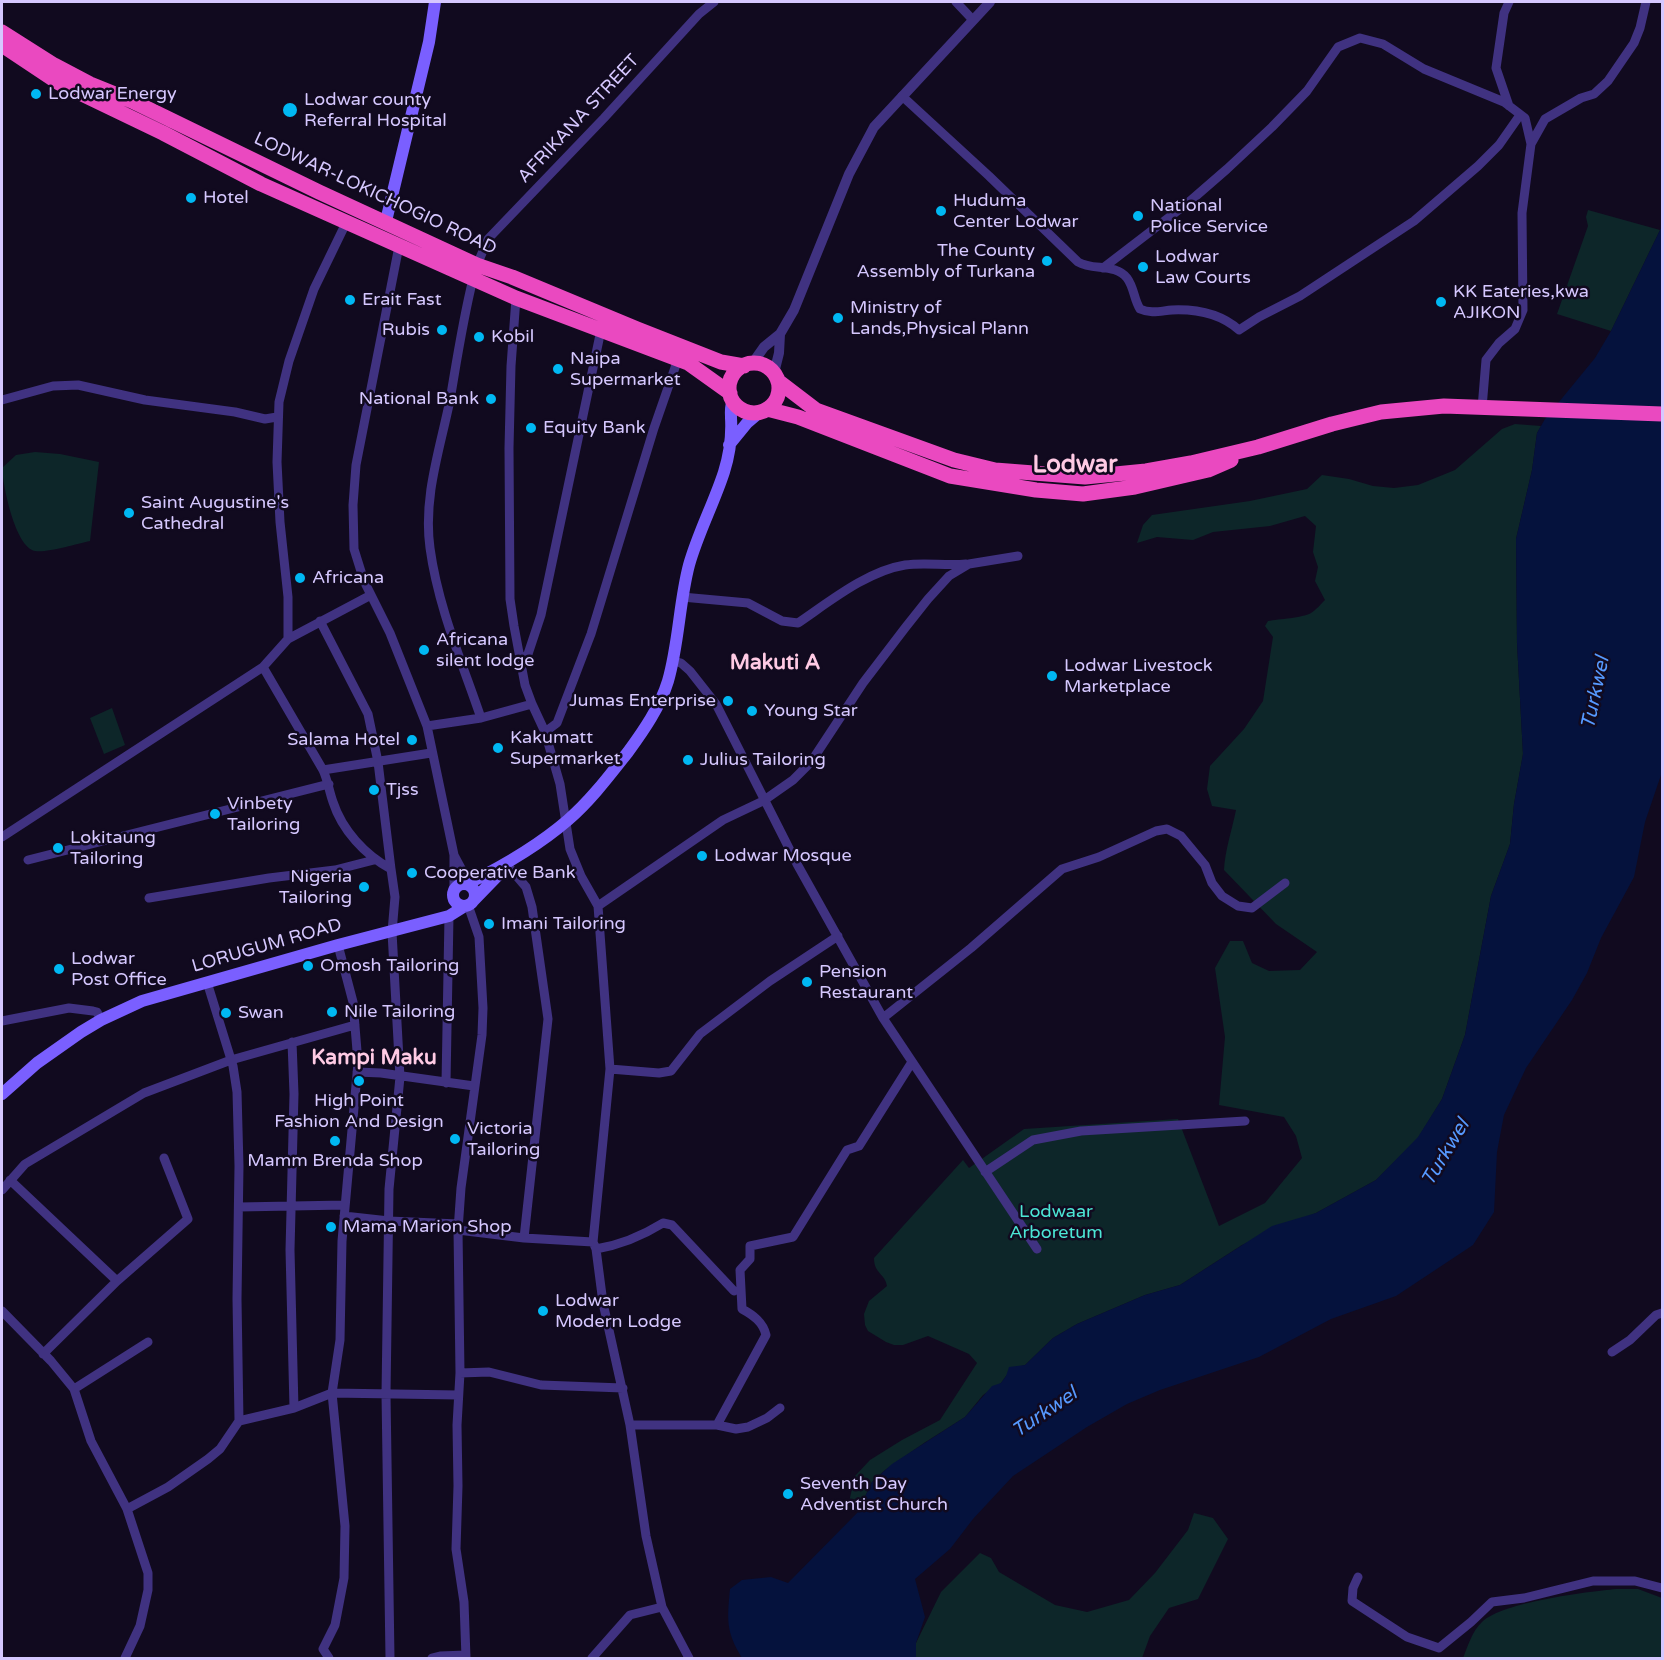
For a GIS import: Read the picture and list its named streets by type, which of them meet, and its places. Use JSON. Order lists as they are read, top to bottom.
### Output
{
  "streets": {
    "highway": ["LODWAR-LOKICHOGIO ROAD"],
    "main road": ["LORUGUM ROAD"],
    "street": ["AFRIKANA STREET"]
  },
  "crossings": [
    ["AFRIKANA STREET", "LODWAR-LOKICHOGIO ROAD"]
  ],
  "districts": ["Lodwar", "Makuti A", "Kampi Maku"],
  "water": ["Turkwel"],
  "parks": ["Lodwaar Arboretum"],
  "places": [
    "Lodwar Energy",
    "Lodwar county Referral Hospital",
    "Hotel",
    "Huduma Center Lodwar",
    "National Police Service",
    "The County Assembly of Turkana",
    "Lodwar Law Courts",
    "Erait Fast",
    "KK Eateries,kwa AJIKON",
    "Ministry of Lands,Physical Plann",
    "Rubis",
    "Kobil",
    "Naipa Supermarket",
    "National Bank",
    "Equity Bank",
    "Saint Augustine's Cathedral",
    "Africana",
    "Africana silent lodge",
    "Lodwar Livestock Marketplace",
    "Jumas Enterprise",
    "Young Star",
    "Salama Hotel",
    "Kakumatt Supermarket",
    "Julius Tailoring",
    "Tjss",
    "Vinbety Tailoring",
    "Lokitaung Tailoring",
    "Lodwar Mosque",
    "Cooperative Bank",
    "Nigeria Tailoring",
    "Imani Tailoring",
    "Omosh Tailoring",
    "Lodwar Post Office",
    "Pension Restaurant",
    "Nile Tailoring",
    "Swan",
    "High Point Fashion And Design",
    "Victoria Tailoring",
    "Mamm Brenda Shop",
    "Mama Marion Shop",
    "Lodwar Modern Lodge",
    "Seventh Day Adventist Church"
  ]
}
